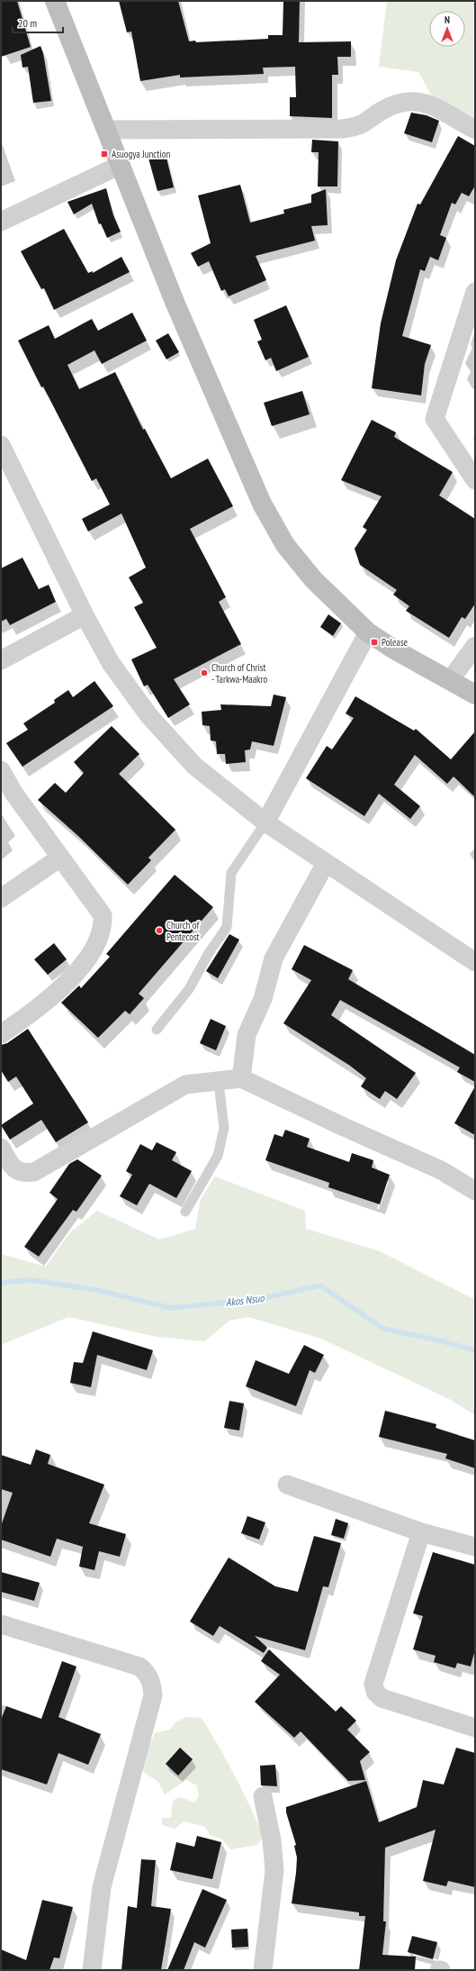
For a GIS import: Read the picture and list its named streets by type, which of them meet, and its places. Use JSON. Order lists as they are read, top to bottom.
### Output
{
  "water": ["Akos Nsuo"],
  "places": {
    "transit": ["Asuogya Junction", "Polease"],
    "other": ["Church of Christ - Tarkwa-Maakro", "Church of Pentecost"]
  },
  "scale_bar": "20 m",
  "north": "top"
}
